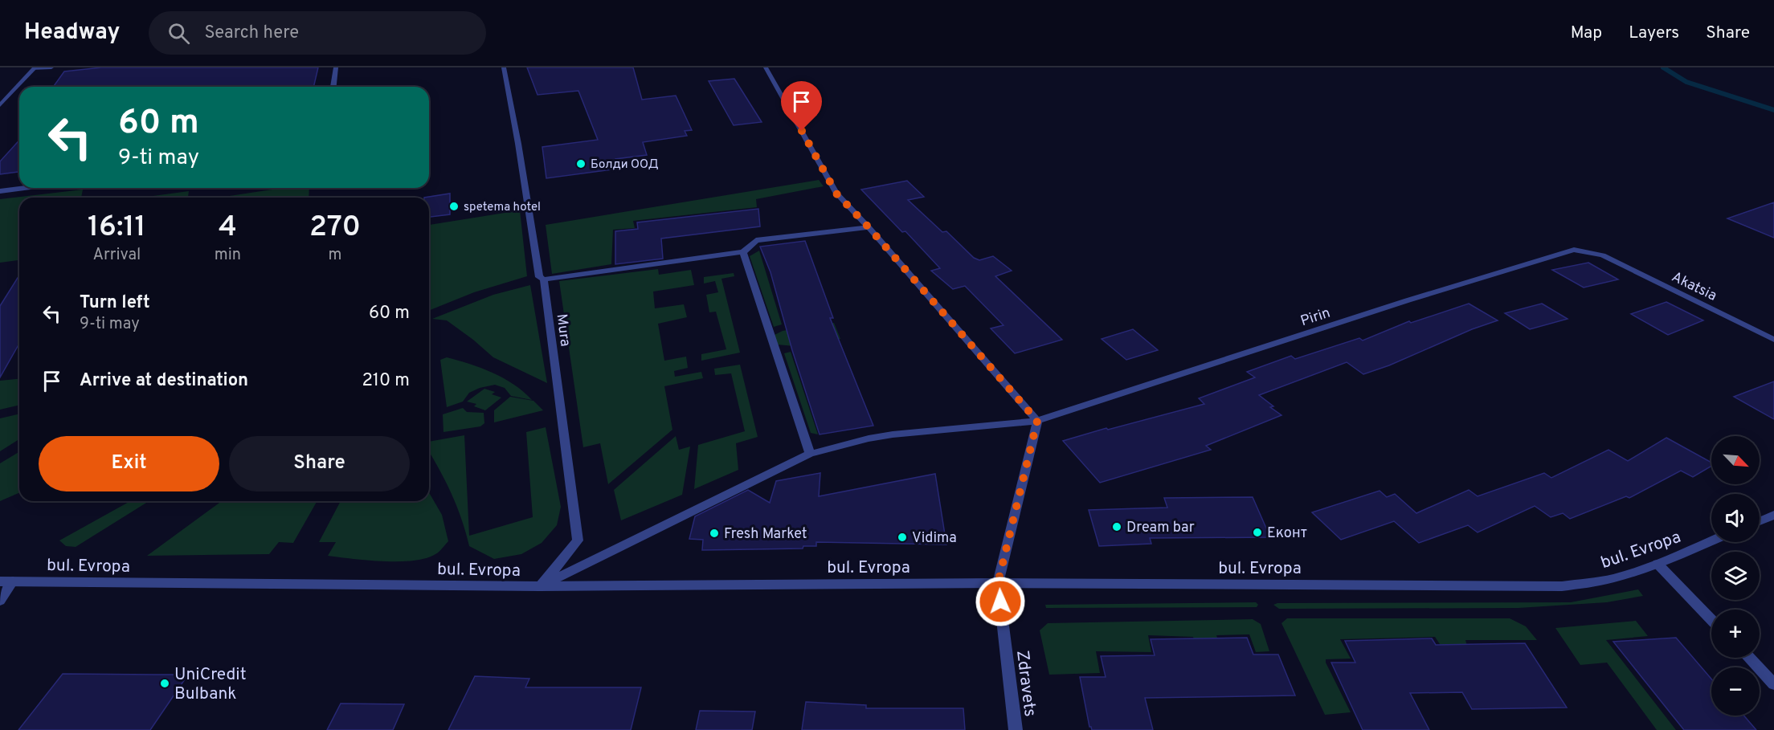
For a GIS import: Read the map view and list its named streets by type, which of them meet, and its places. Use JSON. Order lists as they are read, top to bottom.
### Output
{
  "streets": {
    "street": [
      "Akatsia",
      "Pirin",
      "Mura",
      "bul. Evropa",
      "Zdravets"
    ]
  },
  "crossings": [
    ["Akatsia", "Pirin"],
    ["Pirin", "Mura"],
    ["Pirin", "bul. Evropa"],
    ["Mura", "bul. Evropa"],
    ["bul. Evropa", "Zdravets"]
  ],
  "places": [
    "Болди ООД",
    "spetema hotel",
    "Dream bar",
    "Еконт",
    "Fresh Market",
    "Vidima",
    "UniCredit Bulbank"
  ],
  "north": "bottom right",
  "page": {
    "header": "Headway",
    "search": "Search here",
    "nav": ["Map", "Layers", "Share"],
    "turn": ["60 m", "9-ti may"],
    "eta": [
      "16:11",
      "Arrival",
      "4",
      "min",
      "270",
      "m"
    ],
    "list": [
      {
        "name": "Turn left",
        "note": "9-ti may",
        "value": "60 m"
      },
      {
        "name": "Arrive at destination",
        "value": "210 m"
      }
    ],
    "buttons": ["Exit", "Share"],
    "map_buttons": ["+", "−"]
  }
}
